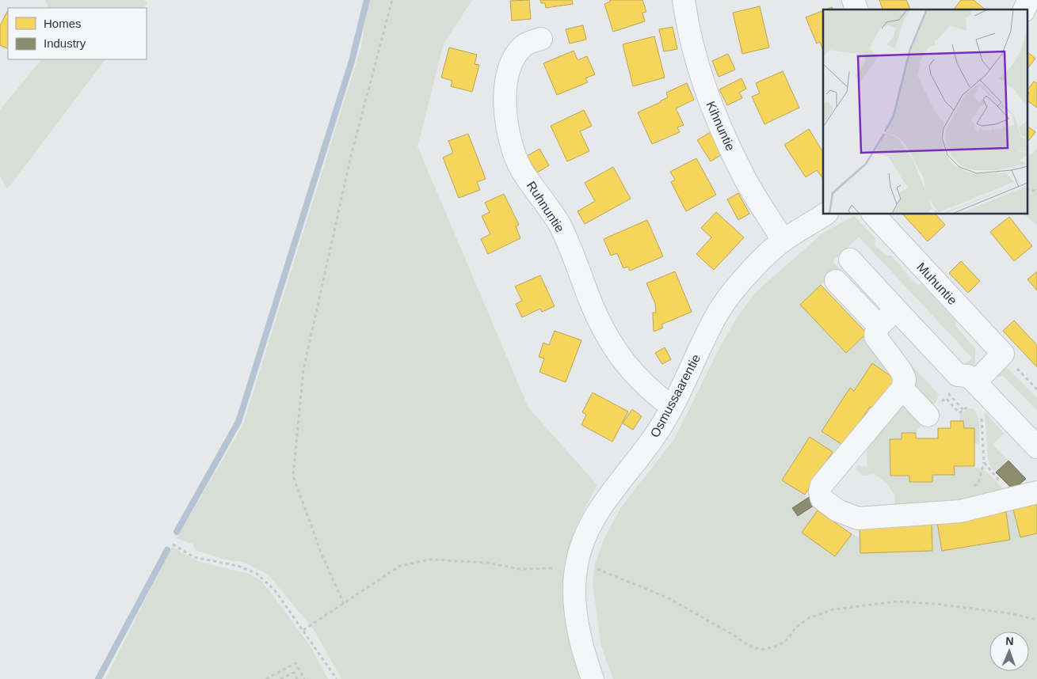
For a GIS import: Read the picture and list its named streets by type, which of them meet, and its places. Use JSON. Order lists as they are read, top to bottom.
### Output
{
  "streets": {
    "street": [
      "Kihnuntie",
      "Ruhnuntie",
      "Muhuntie",
      "Osmussaarentie"
    ]
  },
  "crossings": [
    ["Kihnuntie", "Osmussaarentie"],
    ["Ruhnuntie", "Osmussaarentie"]
  ],
  "legend": ["Homes", "Industry"],
  "north": "top"
}
